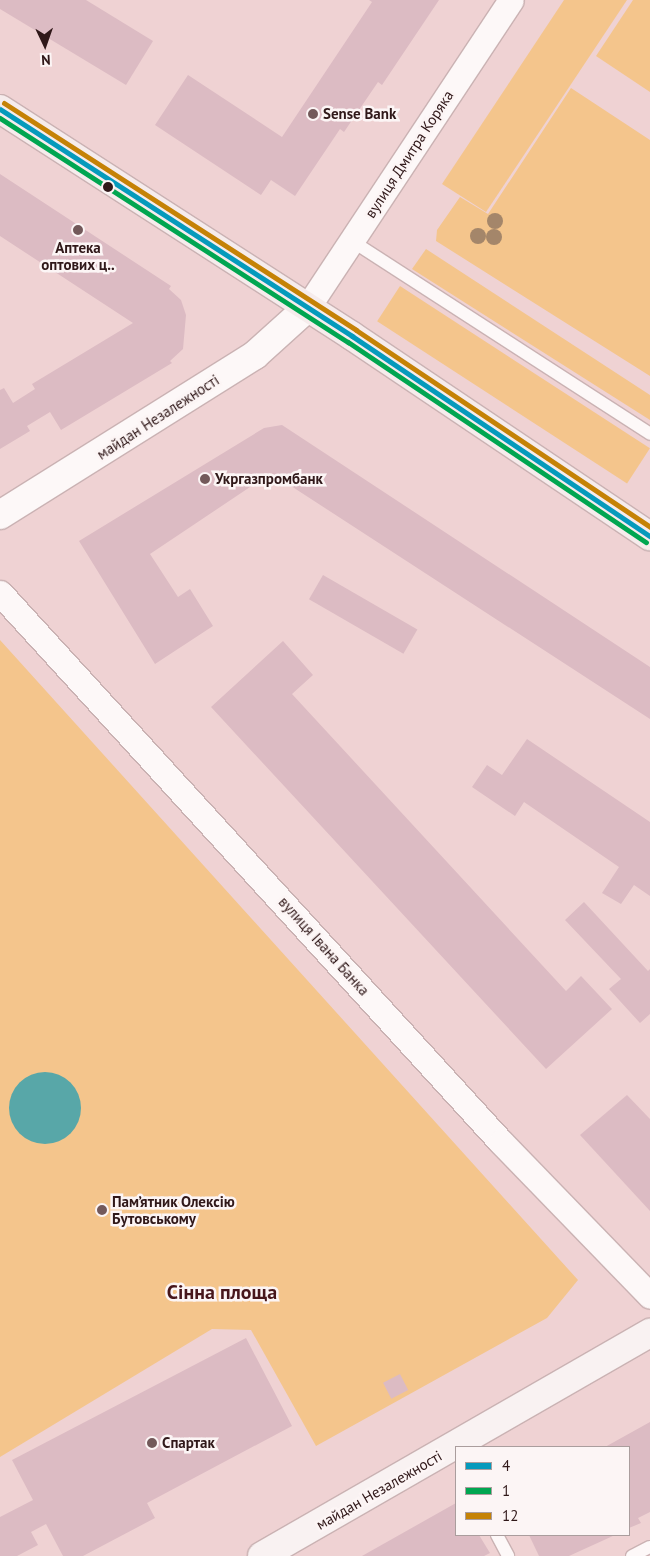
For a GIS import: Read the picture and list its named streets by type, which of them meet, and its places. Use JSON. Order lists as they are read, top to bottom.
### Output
{
  "streets": {
    "main road": ["майдан Незалежності"],
    "street": ["вулиця Дмитра Коряка", "вулиця Івана Банка"]
  },
  "crossings": [
    ["вулиця Дмитра Коряка", "майдан Незалежності"]
  ],
  "districts": ["Сінна площа"],
  "places": [
    "Sense Bank",
    "Аптека оптових ц..",
    "Укргазпромбанк",
    "Пам’ятник Олексію Бутовському",
    "Спартак"
  ],
  "lines": ["transit line 12", "transit line 4", "transit line 1"],
  "legend": ["4", "1", "12"],
  "north": "bottom"
}
